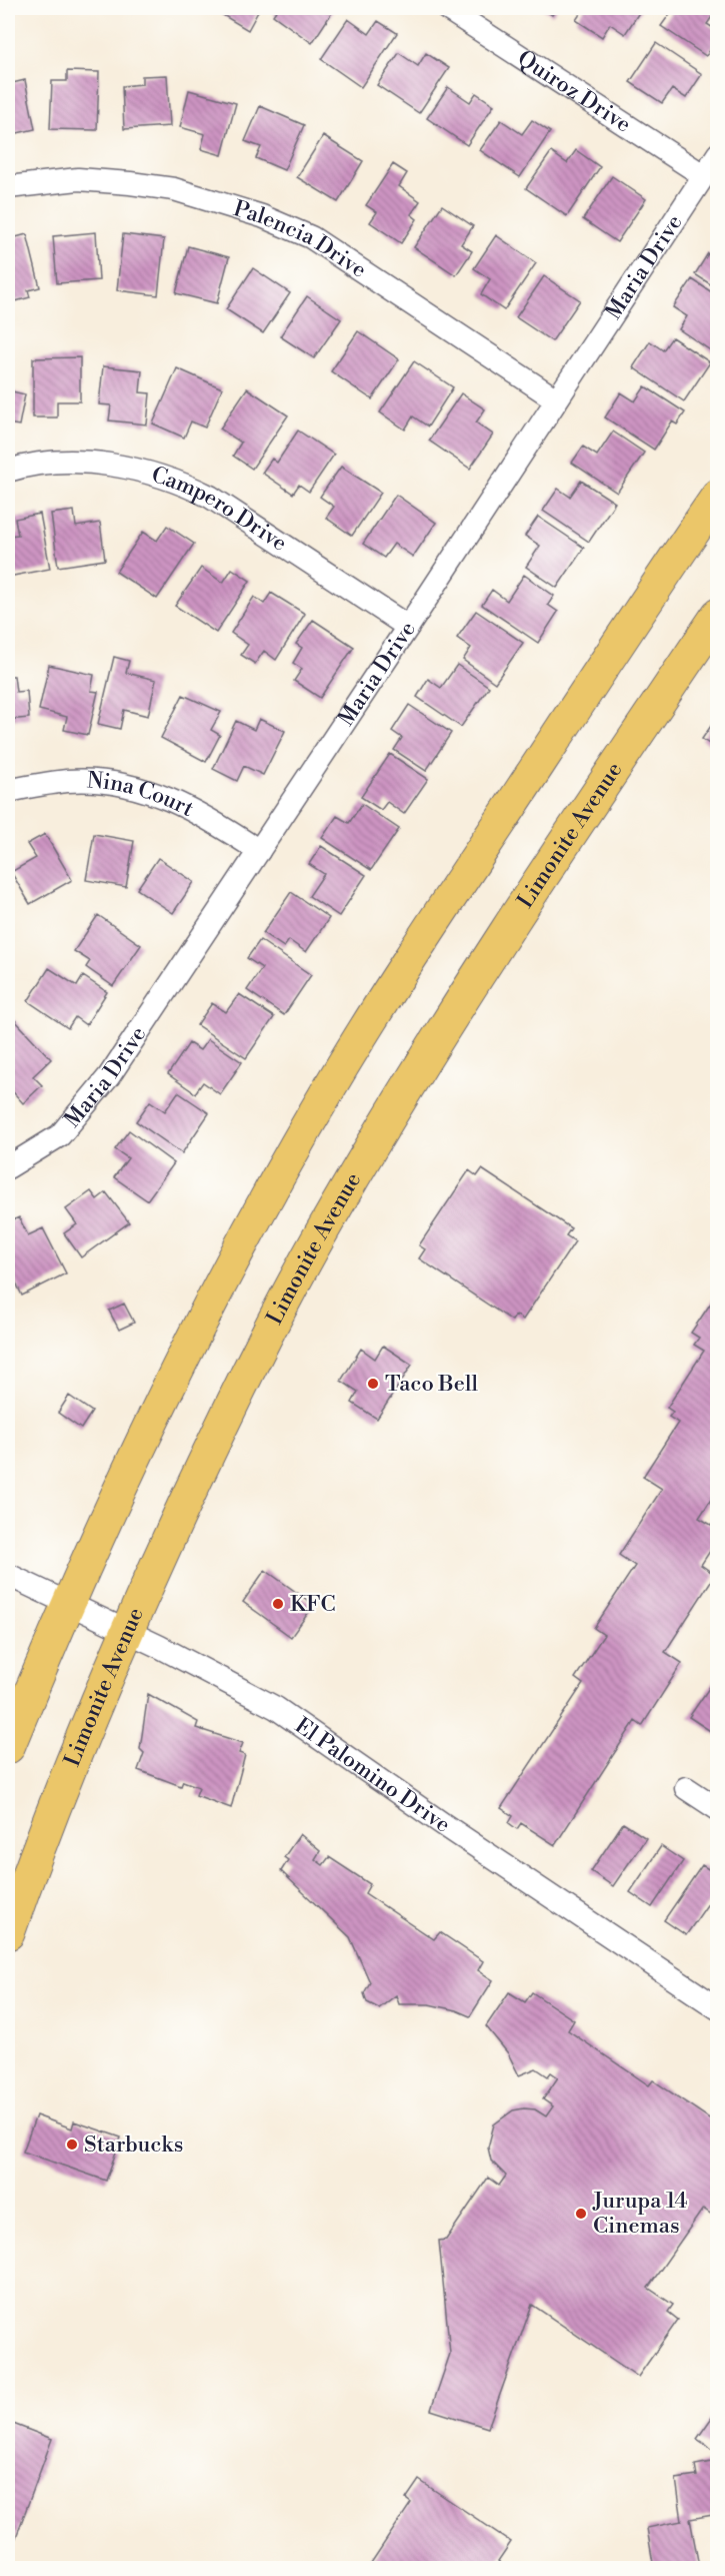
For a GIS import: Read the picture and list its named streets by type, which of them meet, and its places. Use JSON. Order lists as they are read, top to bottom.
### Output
{
  "streets": {
    "main road": ["Limonite Avenue"],
    "street": [
      "Quiroz Drive",
      "Palencia Drive",
      "Maria Drive",
      "Campero Drive",
      "Nina Court",
      "El Palomino Drive"
    ]
  },
  "crossings": [
    ["Quiroz Drive", "Maria Drive"],
    ["Palencia Drive", "Maria Drive"],
    ["Maria Drive", "Campero Drive"],
    ["Maria Drive", "Nina Court"],
    ["Limonite Avenue", "El Palomino Drive"]
  ],
  "places": [
    "Taco Bell",
    "KFC",
    "Starbucks",
    "Jurupa 14 Cinemas"
  ]
}
